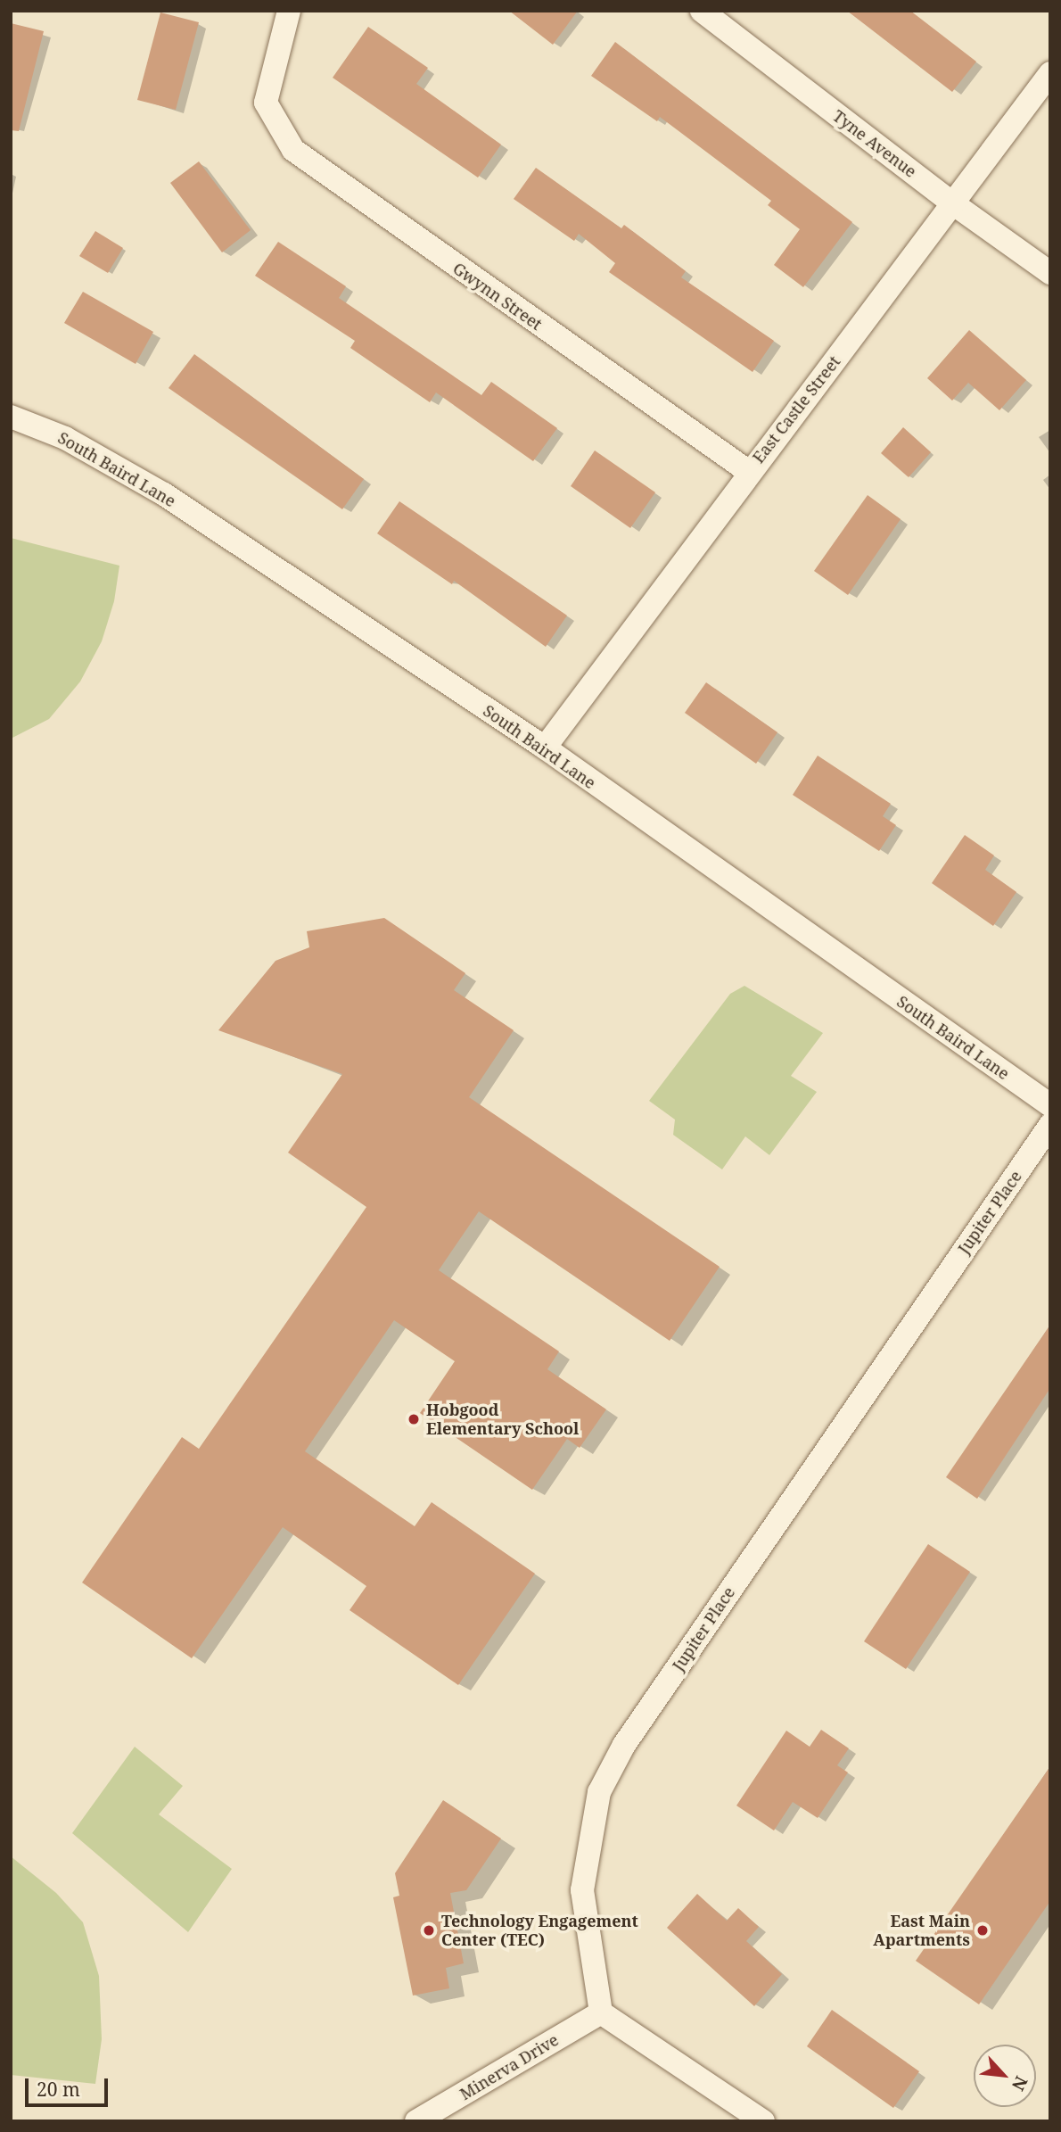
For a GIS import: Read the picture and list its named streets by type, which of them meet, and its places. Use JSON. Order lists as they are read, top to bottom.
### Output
{
  "streets": {
    "street": [
      "Tyne Avenue",
      "Gwynn Street",
      "East Castle Street",
      "South Baird Lane",
      "Jupiter Place",
      "Minerva Drive"
    ]
  },
  "crossings": [
    ["Tyne Avenue", "East Castle Street"],
    ["Gwynn Street", "East Castle Street"],
    ["East Castle Street", "South Baird Lane"],
    ["Jupiter Place", "Minerva Drive"]
  ],
  "places": ["Hobgood Elementary School", "Technology Engagement Center (TEC)", "East Main Apartments"],
  "scale_bar": "20 m",
  "north": "bottom right"
}
